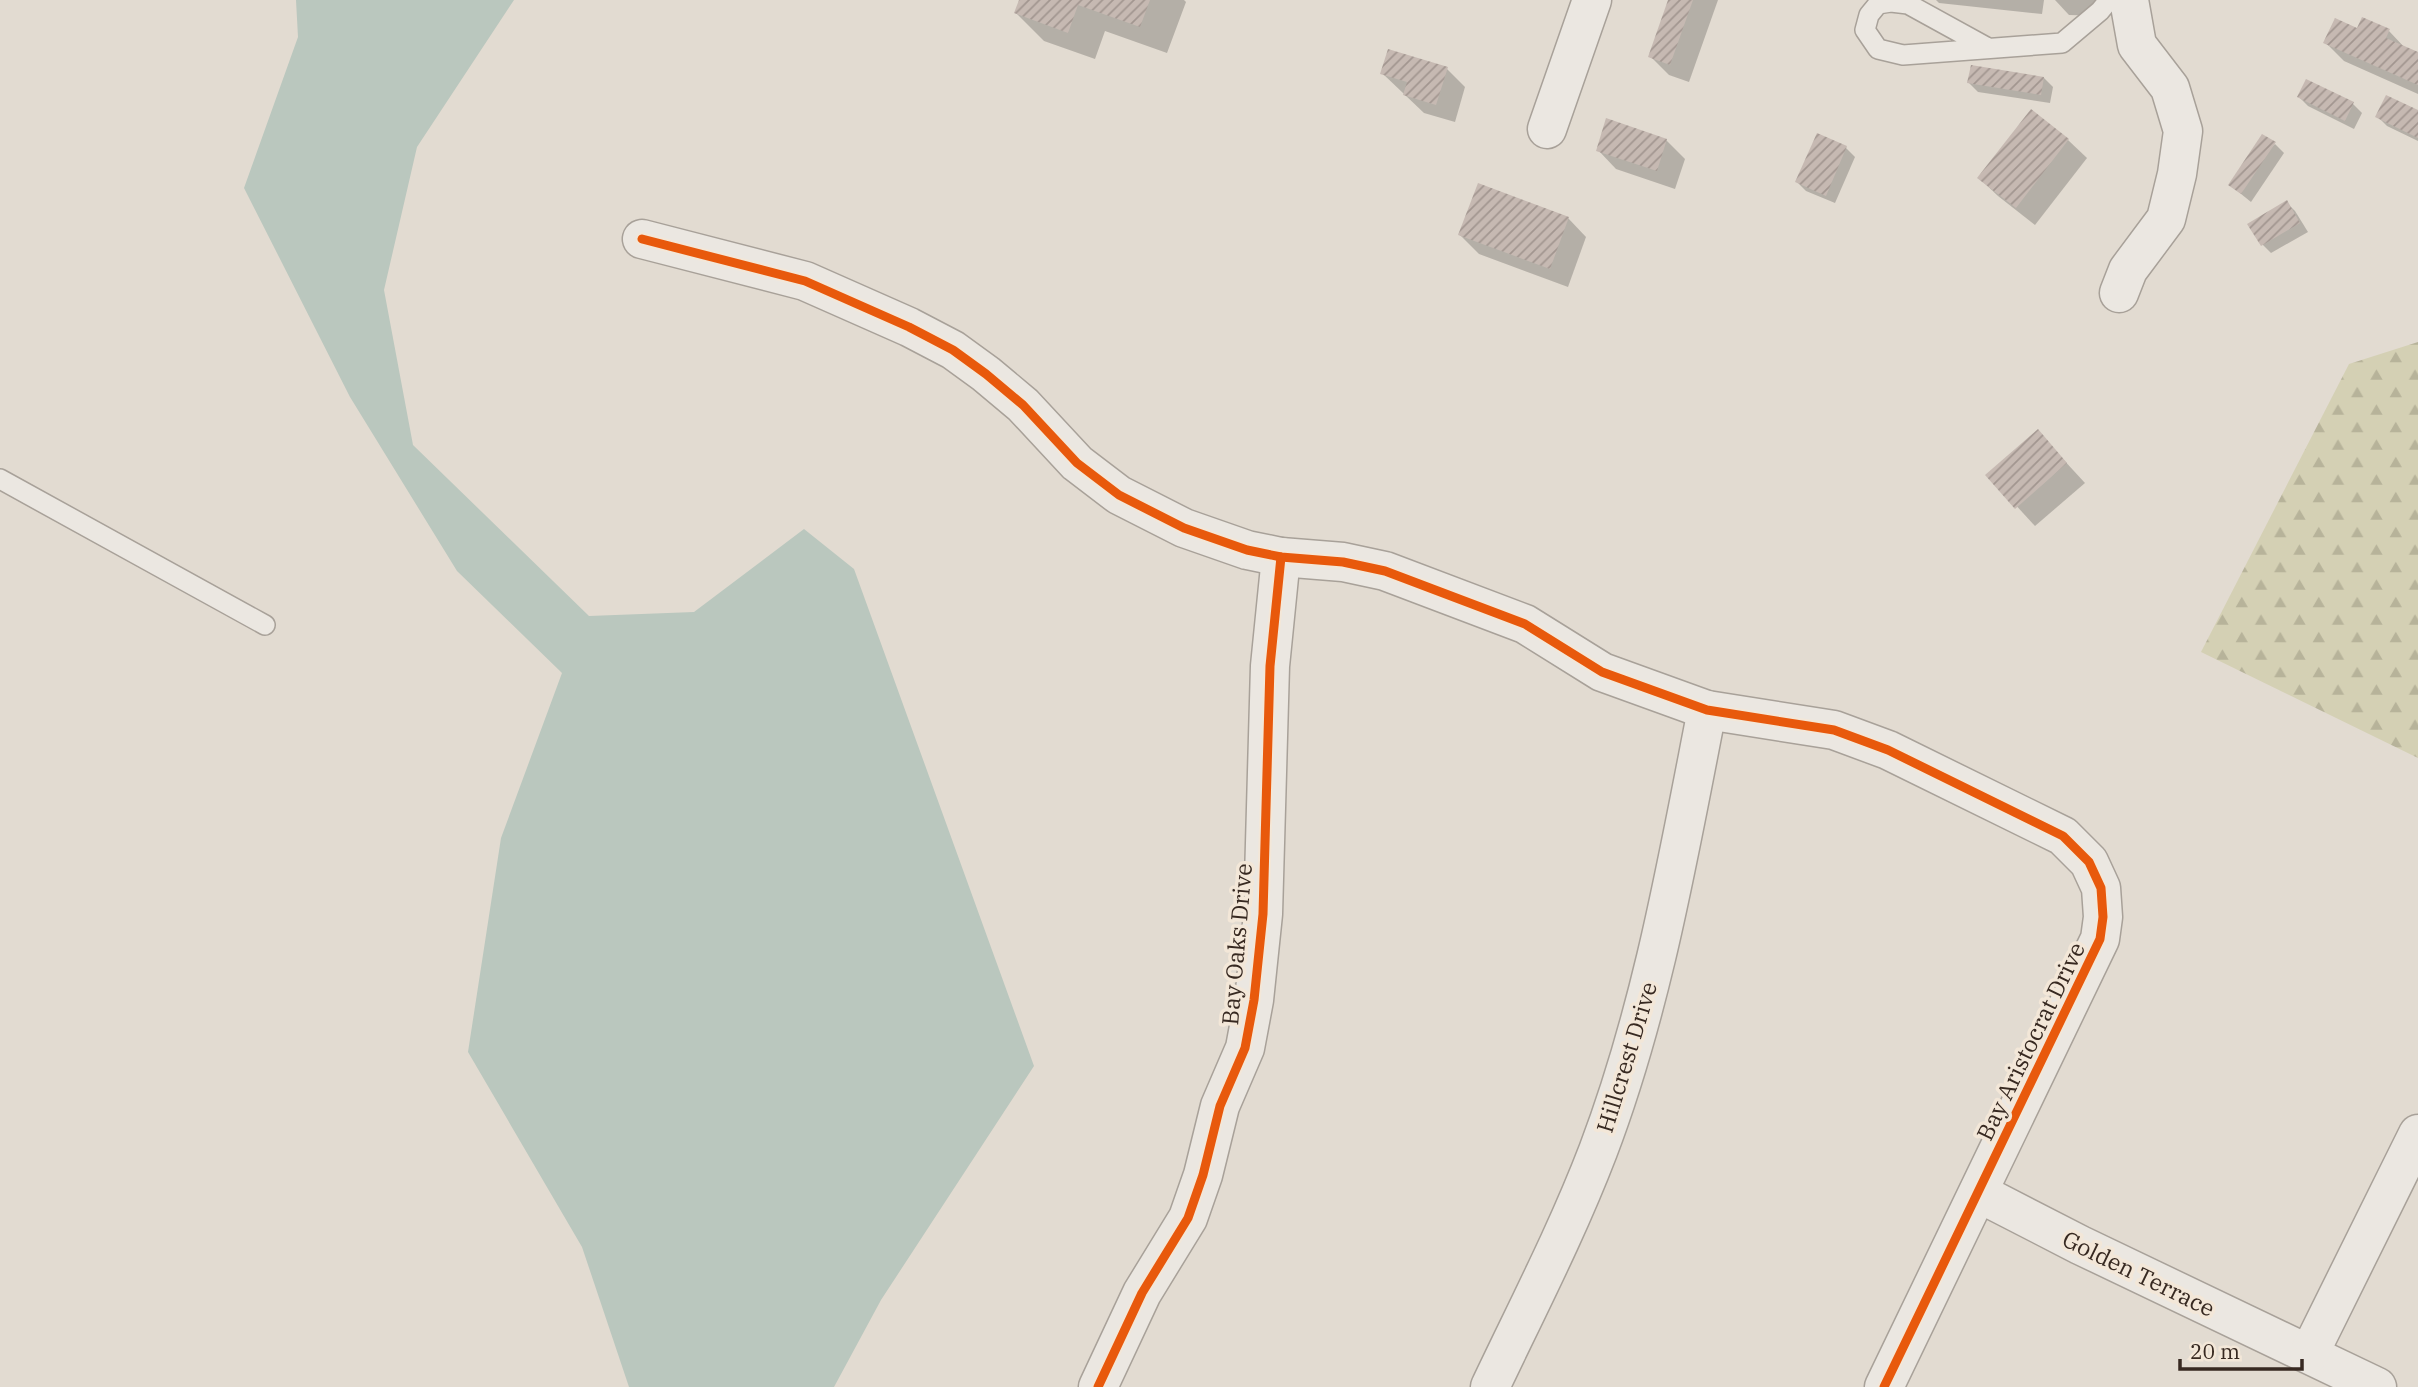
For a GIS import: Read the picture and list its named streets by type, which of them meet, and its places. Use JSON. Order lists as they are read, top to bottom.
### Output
{
  "streets": {
    "street": [
      "Bay Oaks Drive",
      "Bay Aristocrat Drive",
      "Hillcrest Drive",
      "Golden Terrace"
    ]
  },
  "crossings": [
    ["Bay Oaks Drive", "Bay Aristocrat Drive"],
    ["Bay Aristocrat Drive", "Hillcrest Drive"],
    ["Bay Aristocrat Drive", "Golden Terrace"]
  ],
  "scale_bar": "20 m"
}
